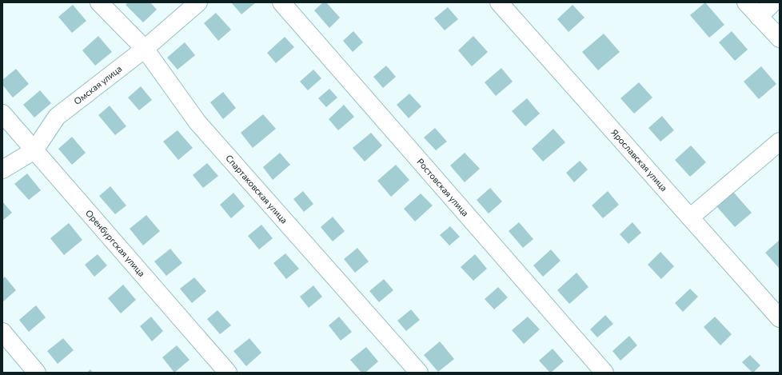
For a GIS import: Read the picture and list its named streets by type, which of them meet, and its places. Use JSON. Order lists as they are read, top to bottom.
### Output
{
  "streets": {
    "street": [
      "Омская улица",
      "Ярославская улица",
      "Ростовская улица",
      "Спартаковская улица",
      "Оренбургская улица"
    ]
  },
  "crossings": [
    ["Омская улица", "Спартаковская улица"],
    ["Омская улица", "Оренбургская улица"]
  ]
}
